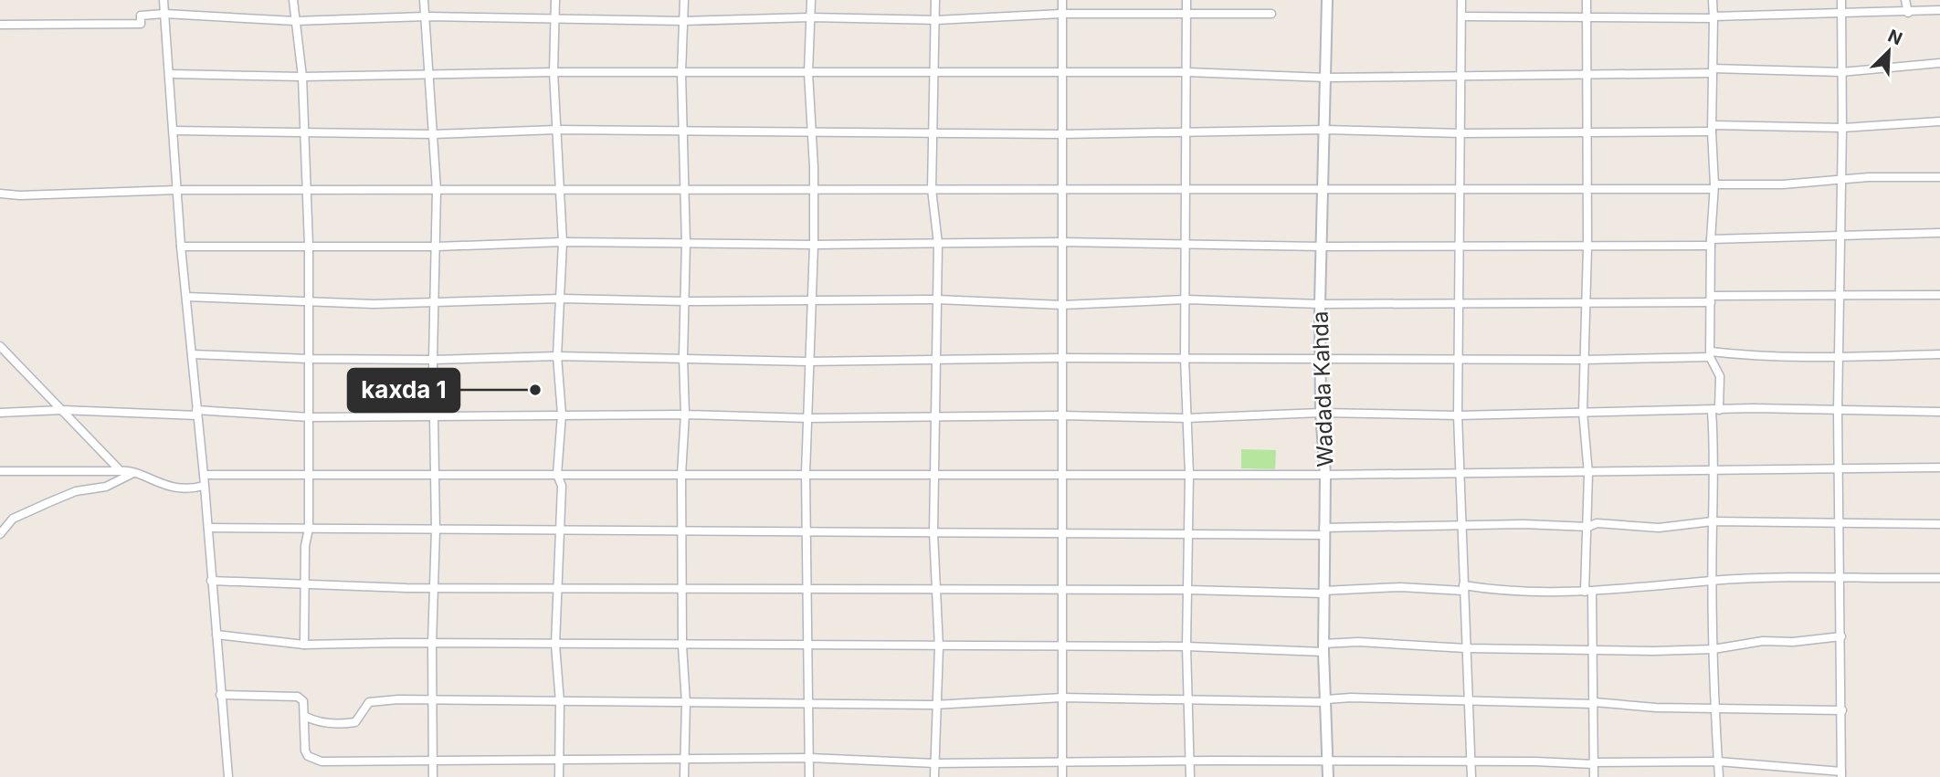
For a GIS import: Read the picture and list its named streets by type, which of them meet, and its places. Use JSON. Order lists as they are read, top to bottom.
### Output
{
  "streets": {
    "main road": ["Wadada Kahda"]
  },
  "places": ["kaxda 1"],
  "north": "top right"
}
